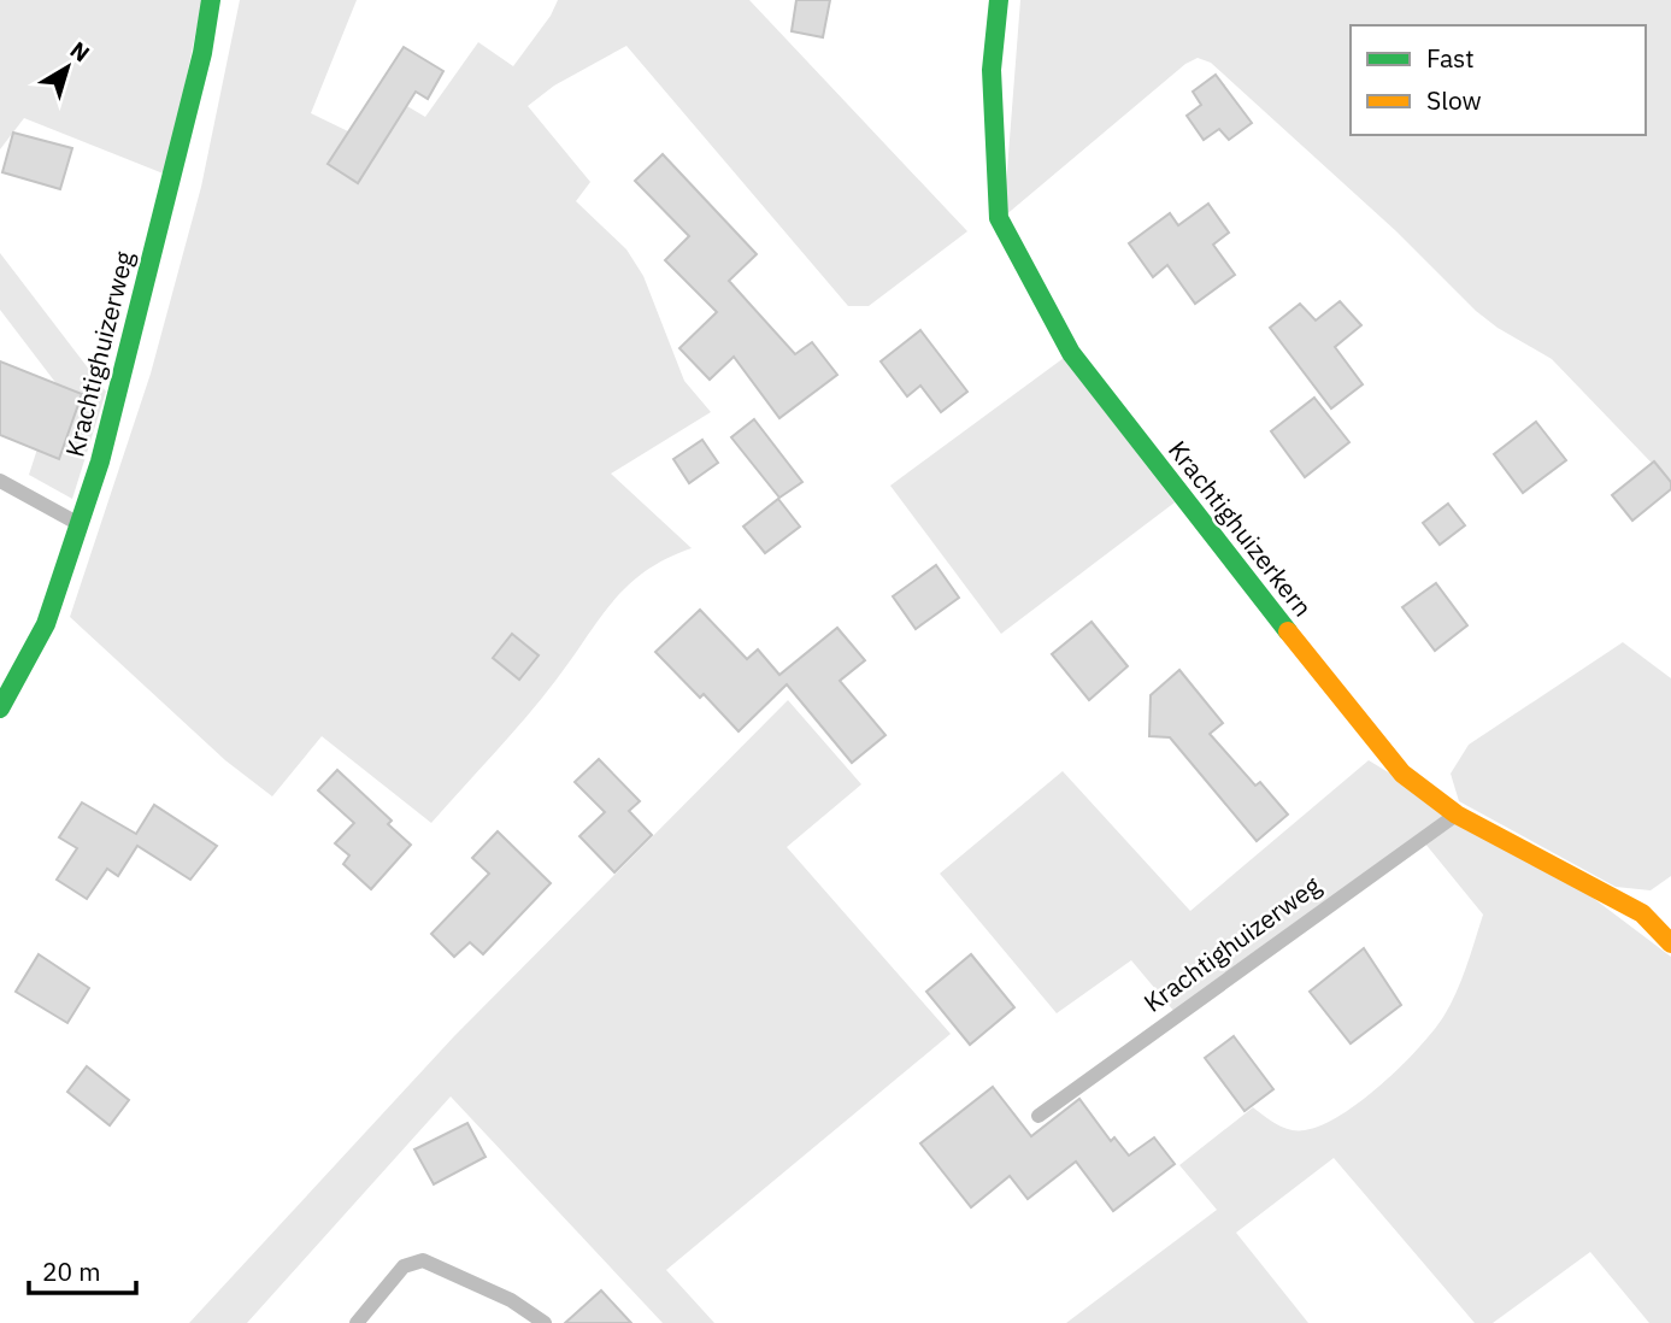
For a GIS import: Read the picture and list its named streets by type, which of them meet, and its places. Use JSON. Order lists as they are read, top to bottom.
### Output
{
  "streets": {
    "street": ["Krachtighuizerweg", "Krachtighuizerkern"]
  },
  "crossings": [
    ["Krachtighuizerweg", "Krachtighuizerkern"]
  ],
  "legend": ["Fast", "Slow"],
  "scale_bar": "20 m",
  "north": "top right"
}
